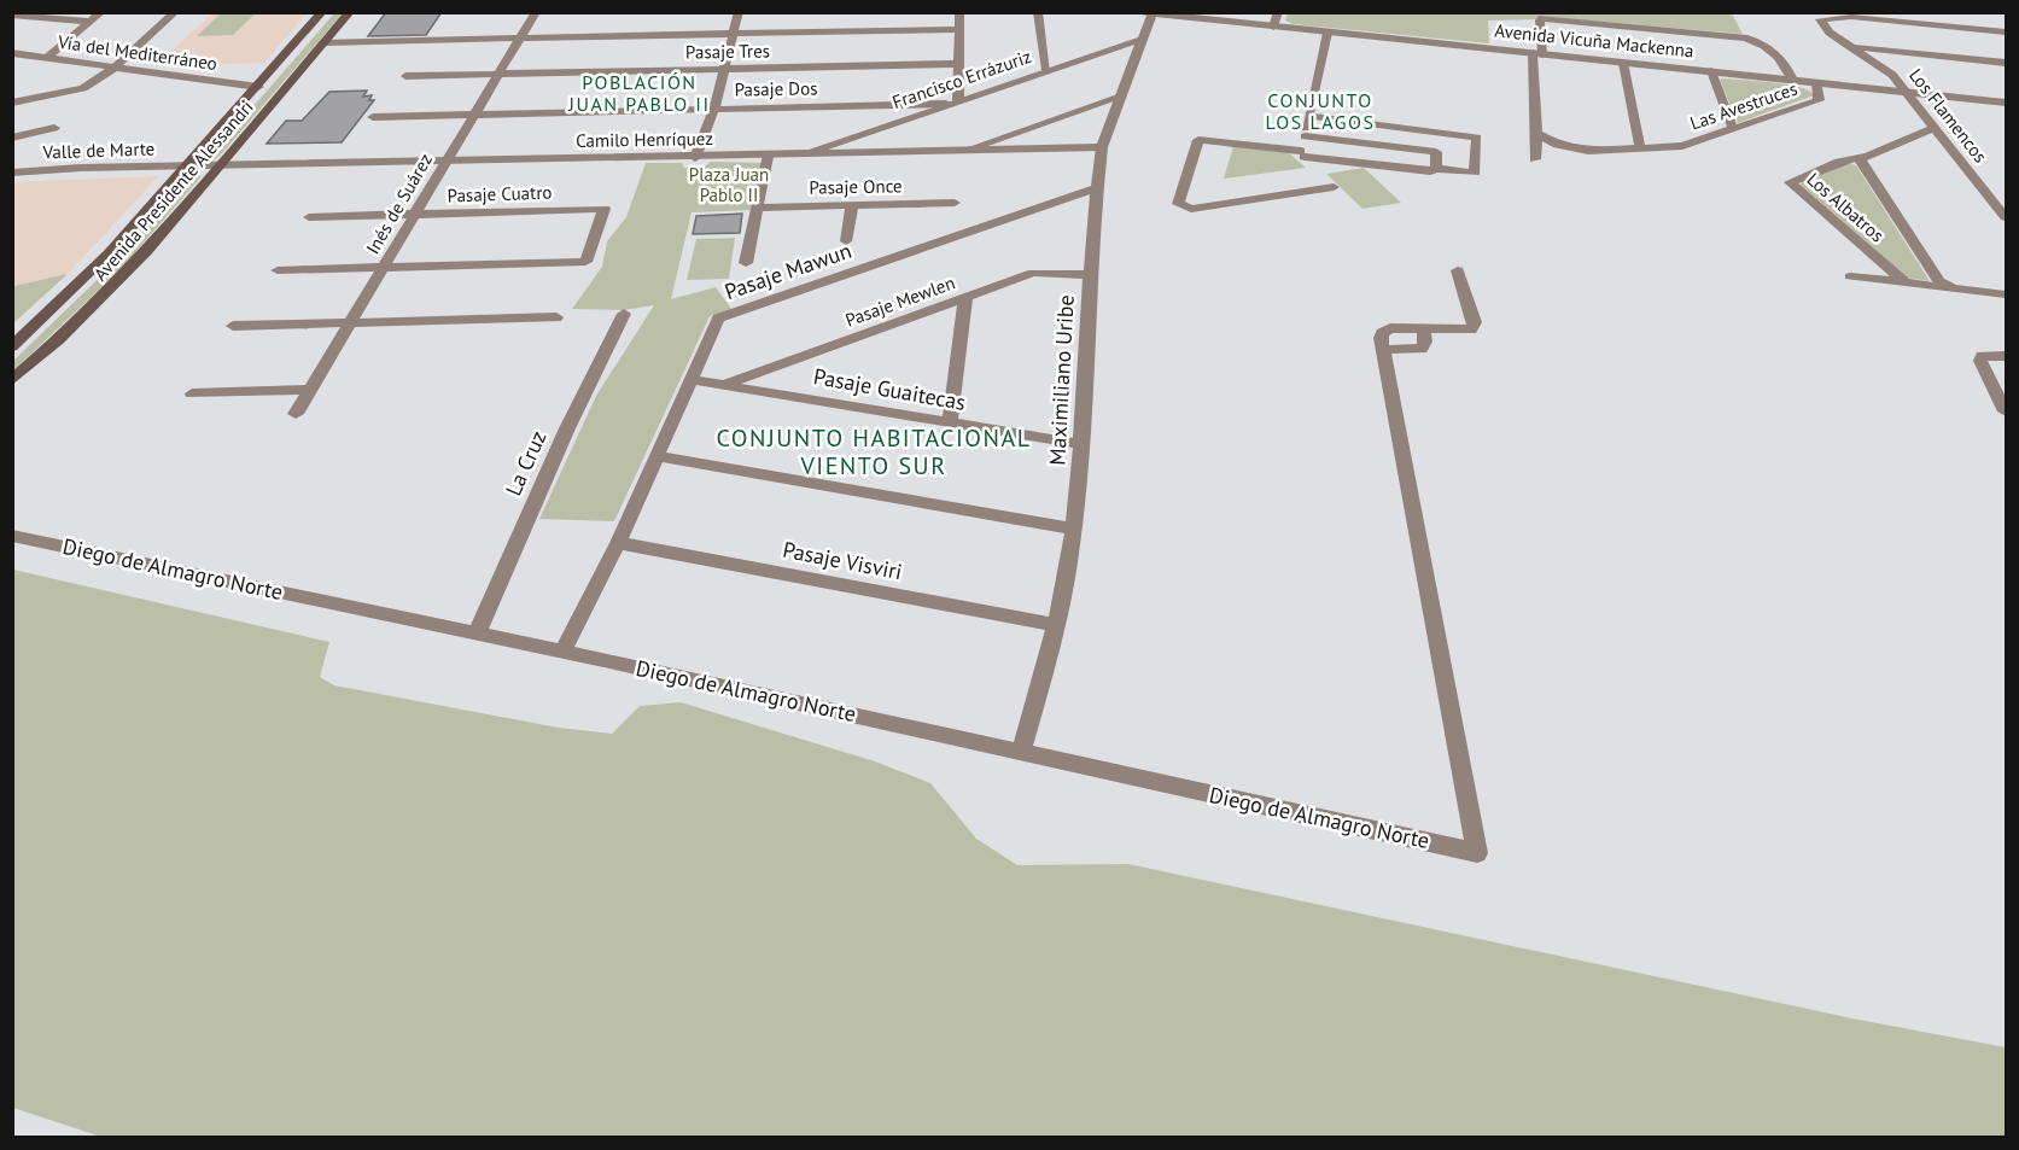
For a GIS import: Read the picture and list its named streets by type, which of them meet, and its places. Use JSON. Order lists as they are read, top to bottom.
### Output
{
  "streets": {
    "main road": ["Avenida Presidente Alessandri"],
    "street": [
      "Avenida Vicuña Mackenna",
      "Pasaje Tres",
      "Vía del Mediterráneo",
      "Francisco Errázuriz",
      "Pasaje Dos",
      "Las Avestruces",
      "Los Flamencos",
      "Camilo Henríquez",
      "Valle de Marte",
      "Pasaje Once",
      "Pasaje Cuatro",
      "Inés de Suárez",
      "Los Albatros",
      "Pasaje Mawun",
      "Pasaje Mewlen",
      "Maximiliano Uribe",
      "Pasaje Guaitecas",
      "La Cruz",
      "Pasaje Visviri",
      "Diego de Almagro Norte"
    ]
  },
  "crossings": [
    ["Avenida Vicuña Mackenna", "Las Avestruces"],
    ["Avenida Vicuña Mackenna", "Los Flamencos"],
    ["Avenida Vicuña Mackenna", "Maximiliano Uribe"],
    ["Pasaje Tres", "Inés de Suárez"],
    ["Vía del Mediterráneo", "Avenida Presidente Alessandri"],
    ["Francisco Errázuriz", "Pasaje Dos"],
    ["Francisco Errázuriz", "Camilo Henríquez"],
    ["Francisco Errázuriz", "Maximiliano Uribe"],
    ["Pasaje Dos", "Inés de Suárez"],
    ["Los Flamencos", "Los Albatros"],
    ["Camilo Henríquez", "Valle de Marte"],
    ["Camilo Henríquez", "Avenida Presidente Alessandri"],
    ["Camilo Henríquez", "Inés de Suárez"],
    ["Camilo Henríquez", "Maximiliano Uribe"],
    ["Valle de Marte", "Avenida Presidente Alessandri"],
    ["Pasaje Cuatro", "Inés de Suárez"],
    ["Pasaje Mawun", "Maximiliano Uribe"],
    ["Pasaje Mawun", "Pasaje Guaitecas"],
    ["Pasaje Mawun", "Pasaje Visviri"],
    ["Pasaje Mawun", "Diego de Almagro Norte"],
    ["Pasaje Mewlen", "Maximiliano Uribe"],
    ["Pasaje Mewlen", "Pasaje Guaitecas"],
    ["Maximiliano Uribe", "Pasaje Guaitecas"],
    ["Maximiliano Uribe", "Pasaje Visviri"],
    ["Maximiliano Uribe", "Diego de Almagro Norte"],
    ["La Cruz", "Diego de Almagro Norte"]
  ],
  "districts": ["POBLACIÓN JUAN PABLO II", "CONJUNTO LOS LAGOS", "CONJUNTO HABITACIONAL VIENTO SUR"],
  "parks": ["Plaza Juan Pablo II"]
}
